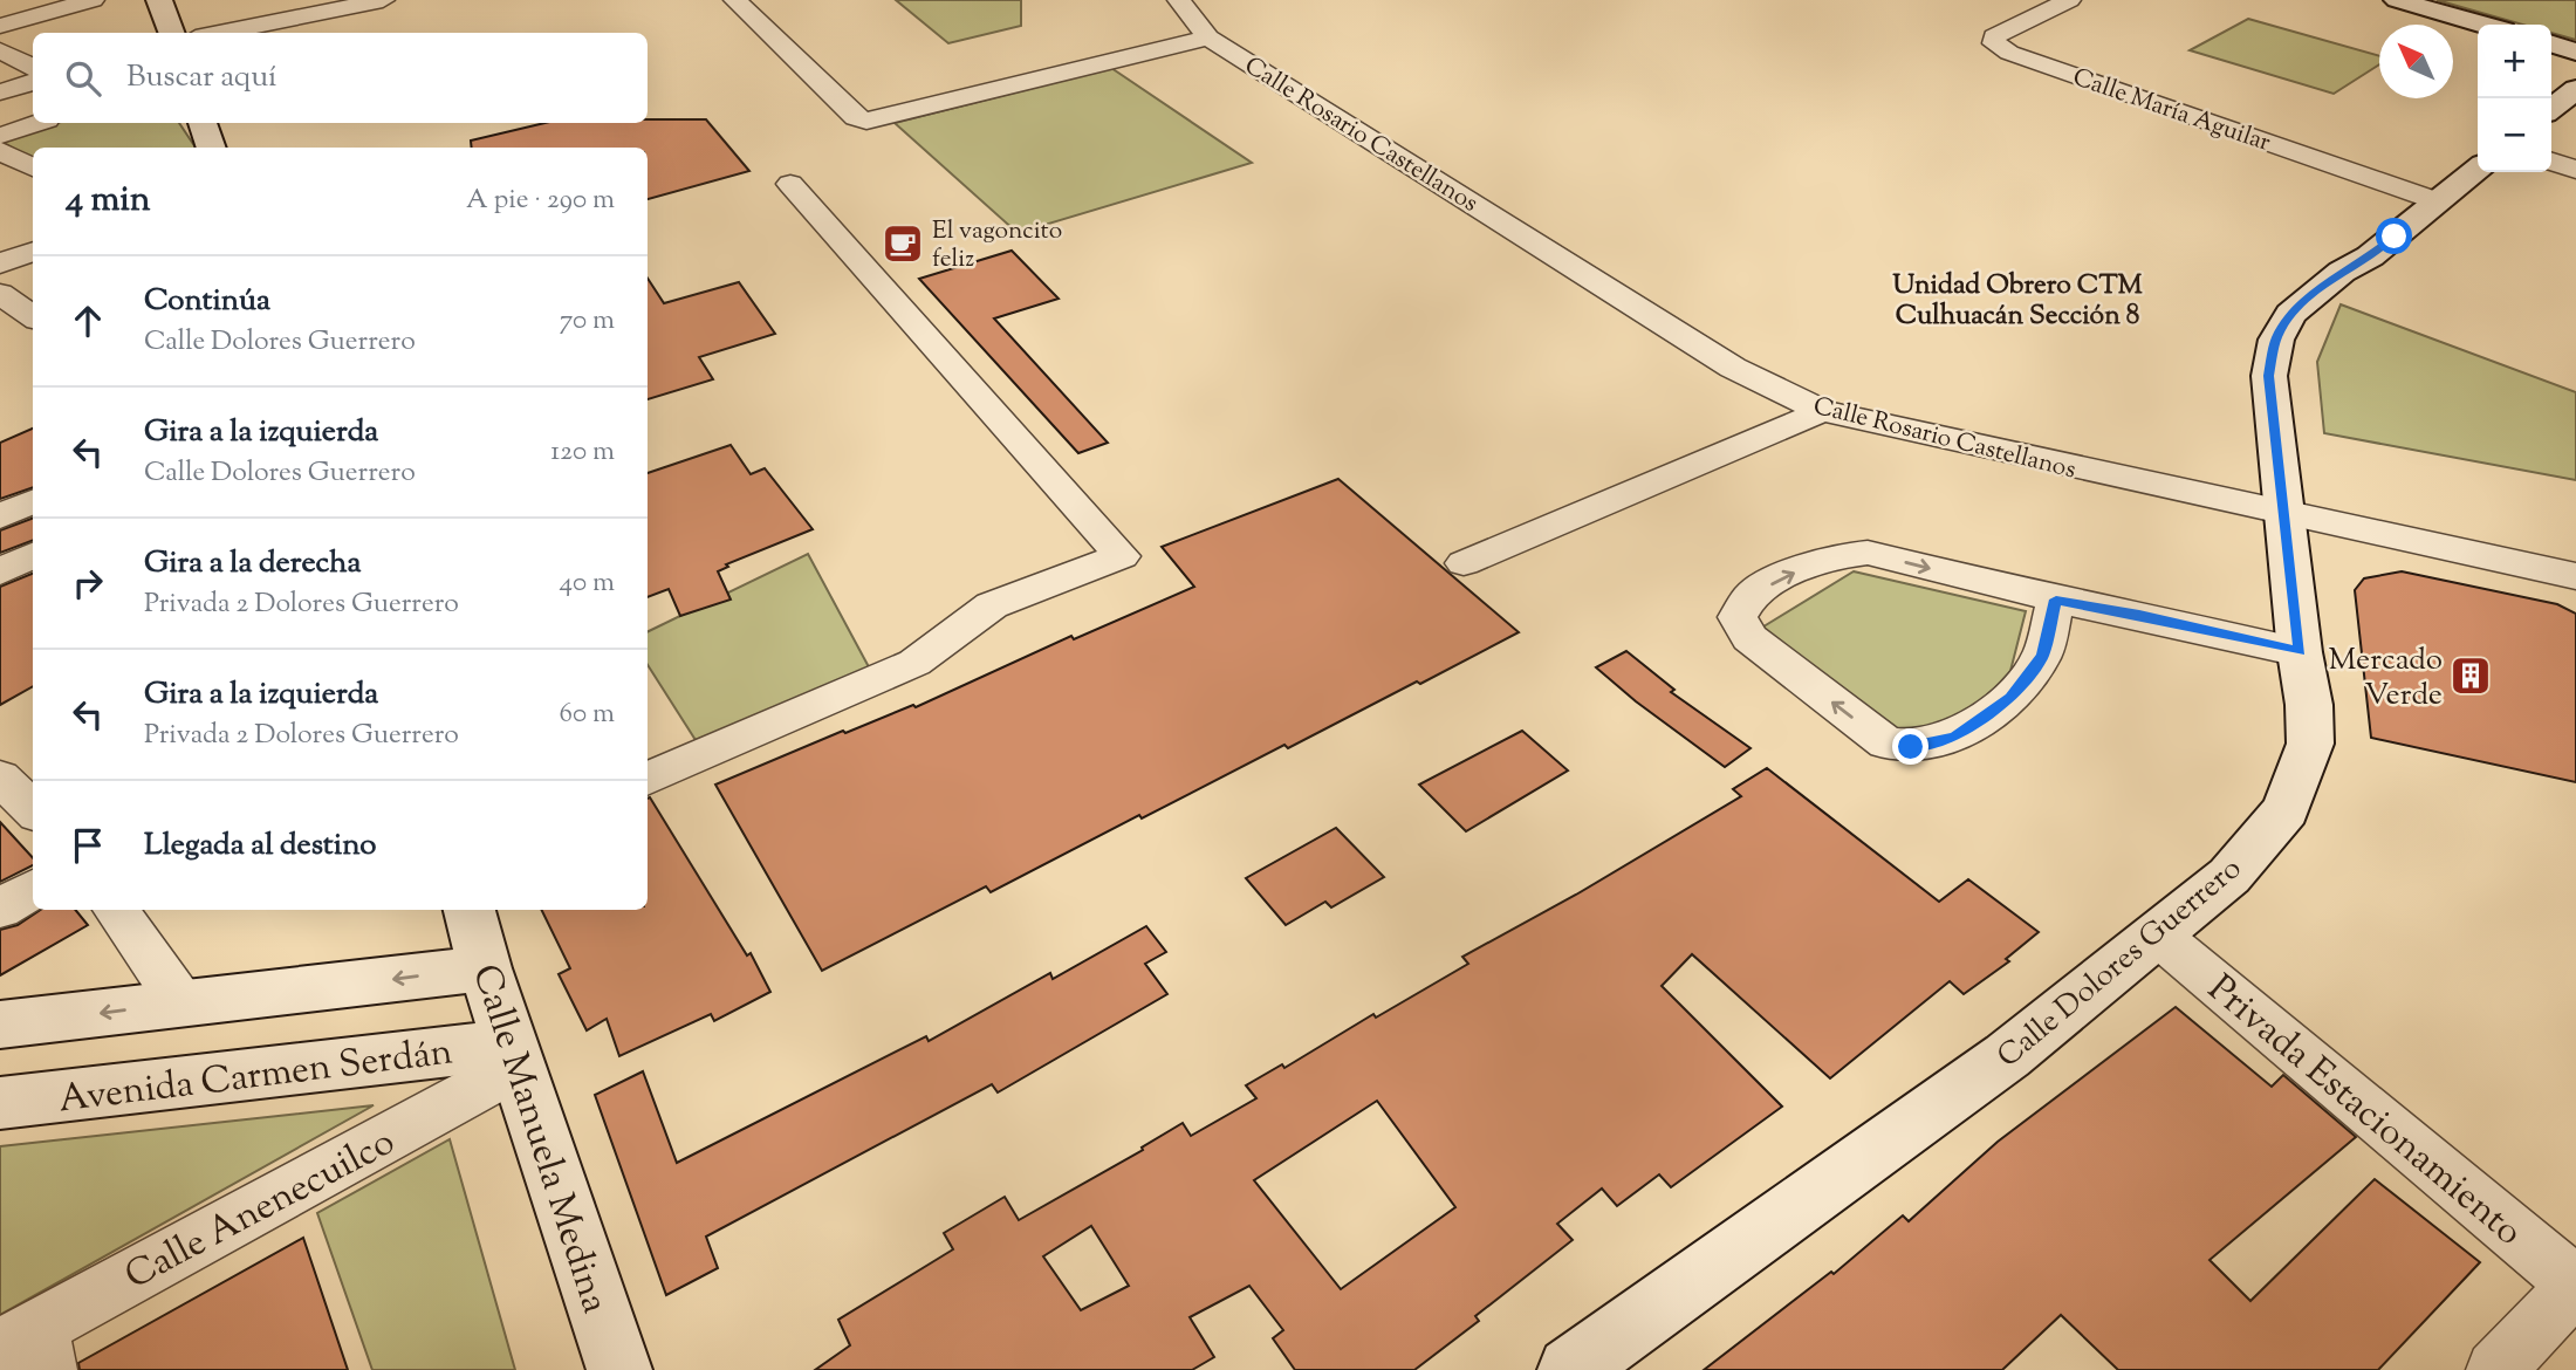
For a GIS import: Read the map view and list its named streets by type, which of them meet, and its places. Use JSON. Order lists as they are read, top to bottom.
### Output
{
  "streets": {
    "street": [
      "Calle María Aguilar",
      "Calle Rosario Castellanos",
      "Calle Dolores Guerrero",
      "Avenida Carmen Serdán",
      "Privada Estacionamiento",
      "Calle Manuela Medina",
      "Calle Anenecuilco"
    ]
  },
  "crossings": [
    ["Calle María Aguilar", "Calle Dolores Guerrero"],
    ["Calle Rosario Castellanos", "Calle Dolores Guerrero"],
    ["Calle Dolores Guerrero", "Privada Estacionamiento"],
    ["Avenida Carmen Serdán", "Calle Manuela Medina"],
    ["Avenida Carmen Serdán", "Calle Anenecuilco"],
    ["Calle Manuela Medina", "Calle Anenecuilco"]
  ],
  "districts": ["Unidad Obrero CTM Culhuacán Sección 8"],
  "places": {
    "cafe": ["El vagoncito feliz"],
    "building": ["Mercado Verde"]
  },
  "north": "top left",
  "page": {
    "map_buttons": ["+", "−"],
    "search": "Buscar aquí",
    "heading": ["4 min", "A pie · 290 m"],
    "list": [
      ["Continúa", "Calle Dolores Guerrero", "70 m"],
      ["Gira a la izquierda", "Calle Dolores Guerrero", "120 m"],
      ["Gira a la derecha", "Privada 2 Dolores Guerrero", "40 m"],
      ["Gira a la izquierda", "Privada 2 Dolores Guerrero", "60 m"],
      "Llegada al destino"
    ]
  }
}
